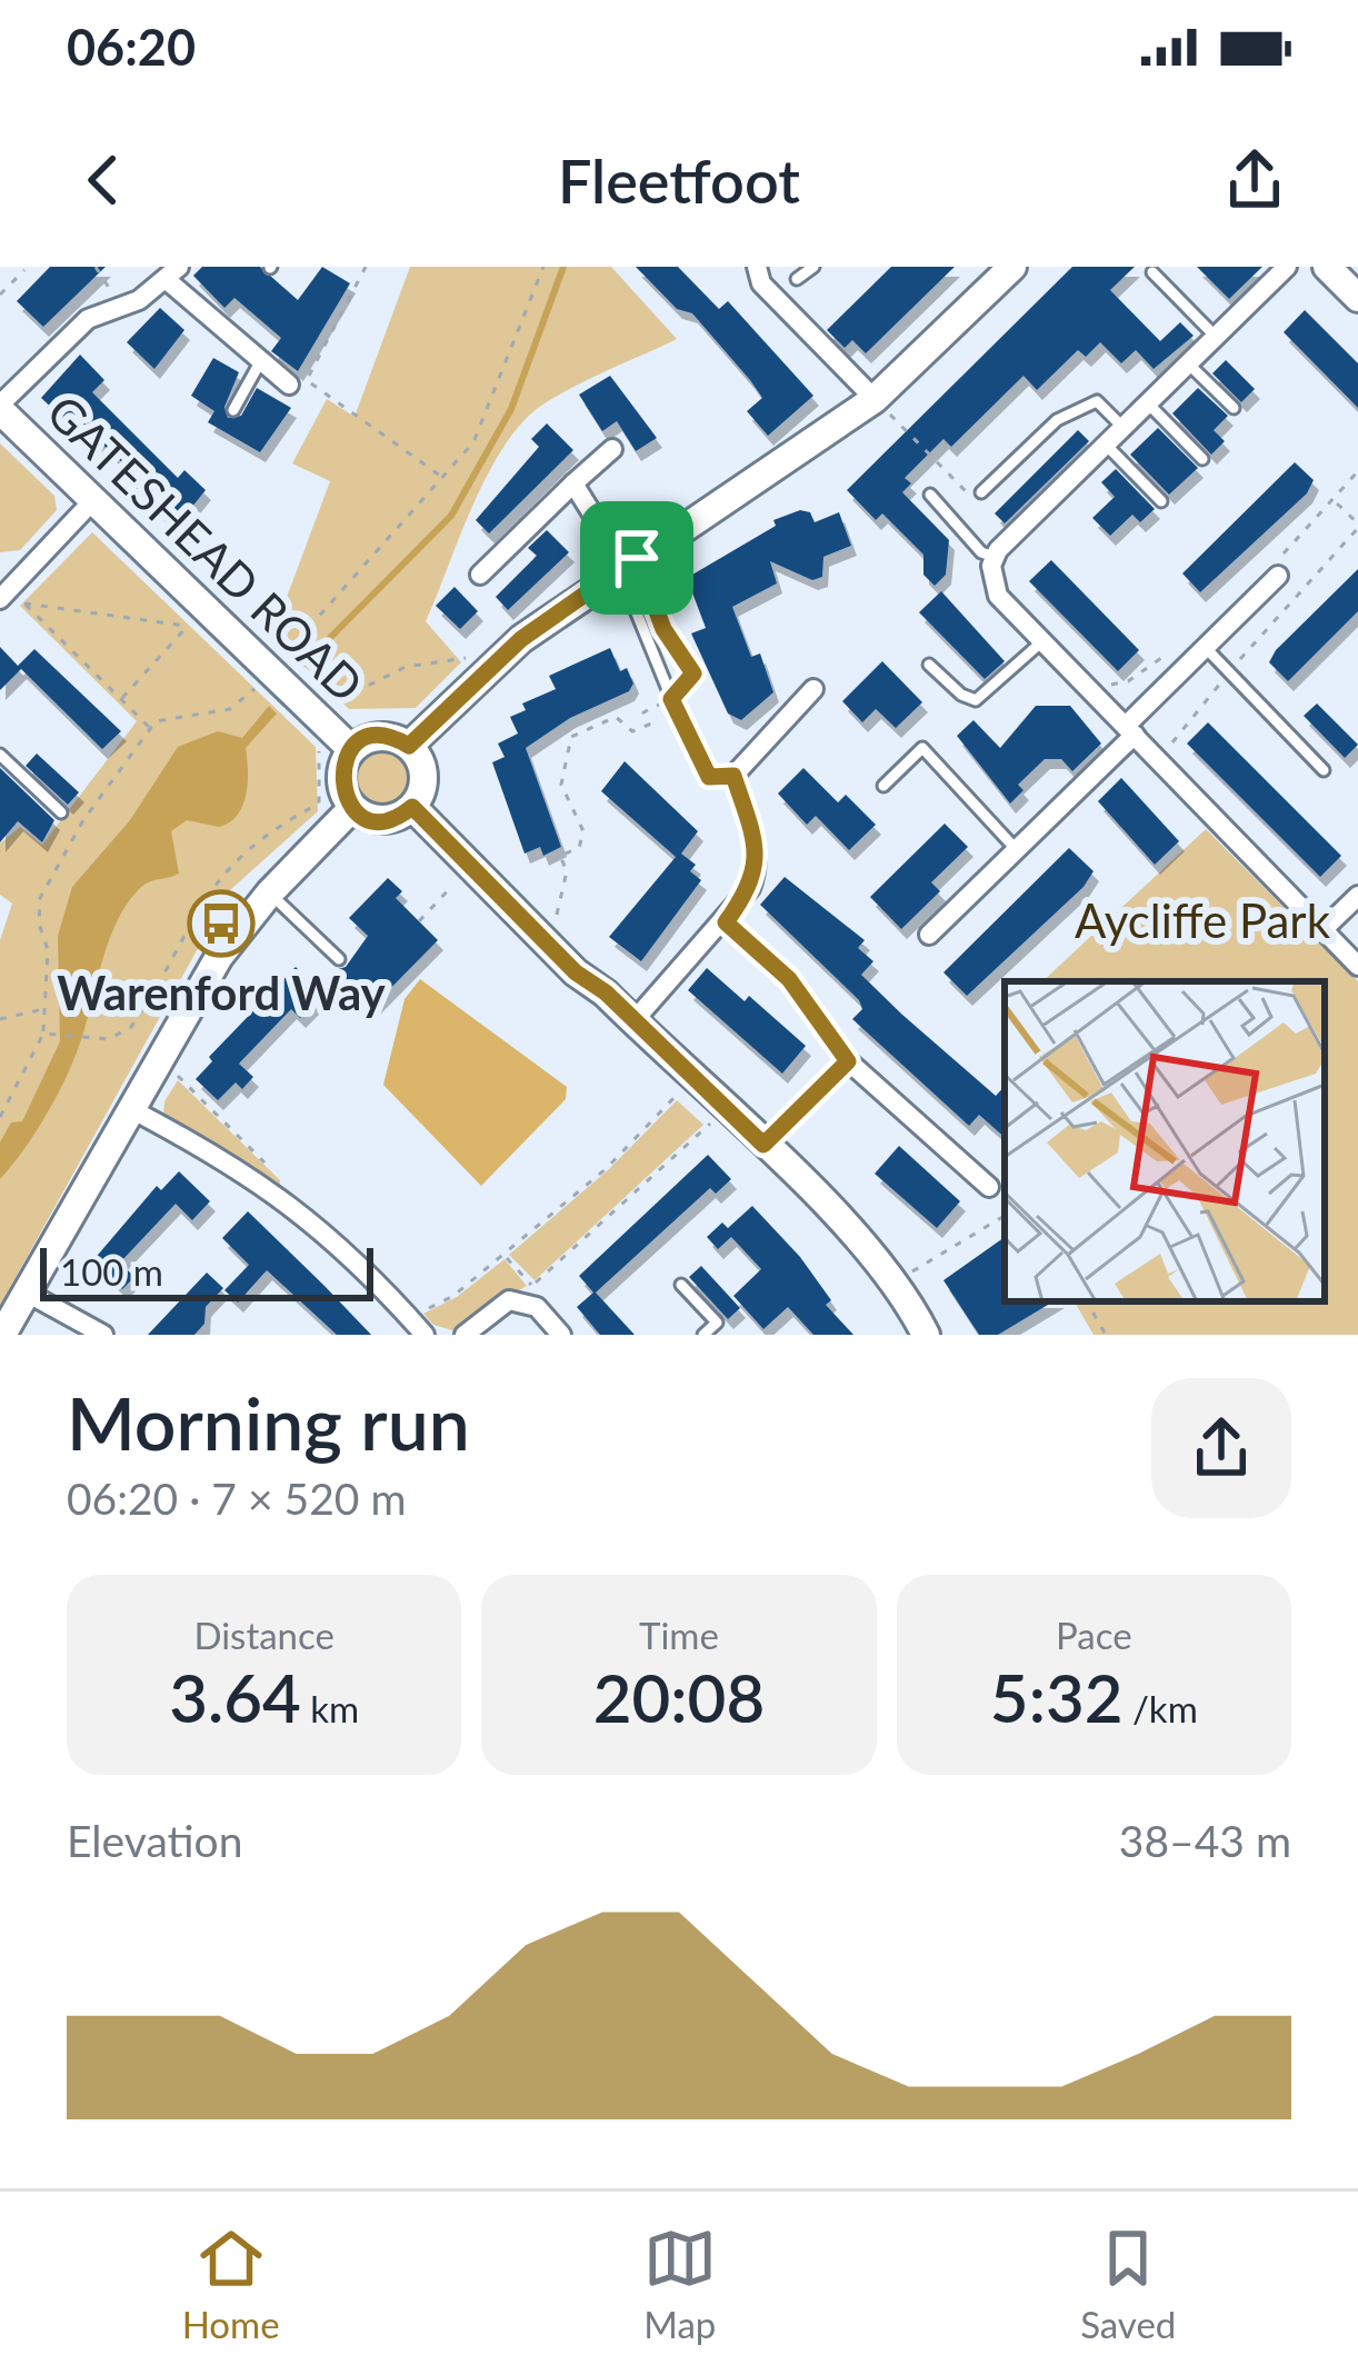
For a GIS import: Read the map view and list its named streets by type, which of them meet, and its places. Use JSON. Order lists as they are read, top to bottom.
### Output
{
  "streets": {
    "street": ["GATESHEAD ROAD"]
  },
  "parks": ["Aycliffe Park"],
  "places": {
    "bus stop": ["Warenford Way"]
  },
  "scale_bar": "100 m",
  "page": {
    "status": "06:20",
    "header": "Fleetfoot",
    "scale": "100 m",
    "heading": ["Morning run", "06:20 · 7 × 520 m"],
    "stats": [
      ["Distance", "3.64 km"],
      ["Time", "20:08"],
      ["Pace", "5:32 /km"]
    ],
    "chart": ["Elevation", "38–43 m"],
    "tabs": ["Home", "Map", "Saved"]
  }
}
